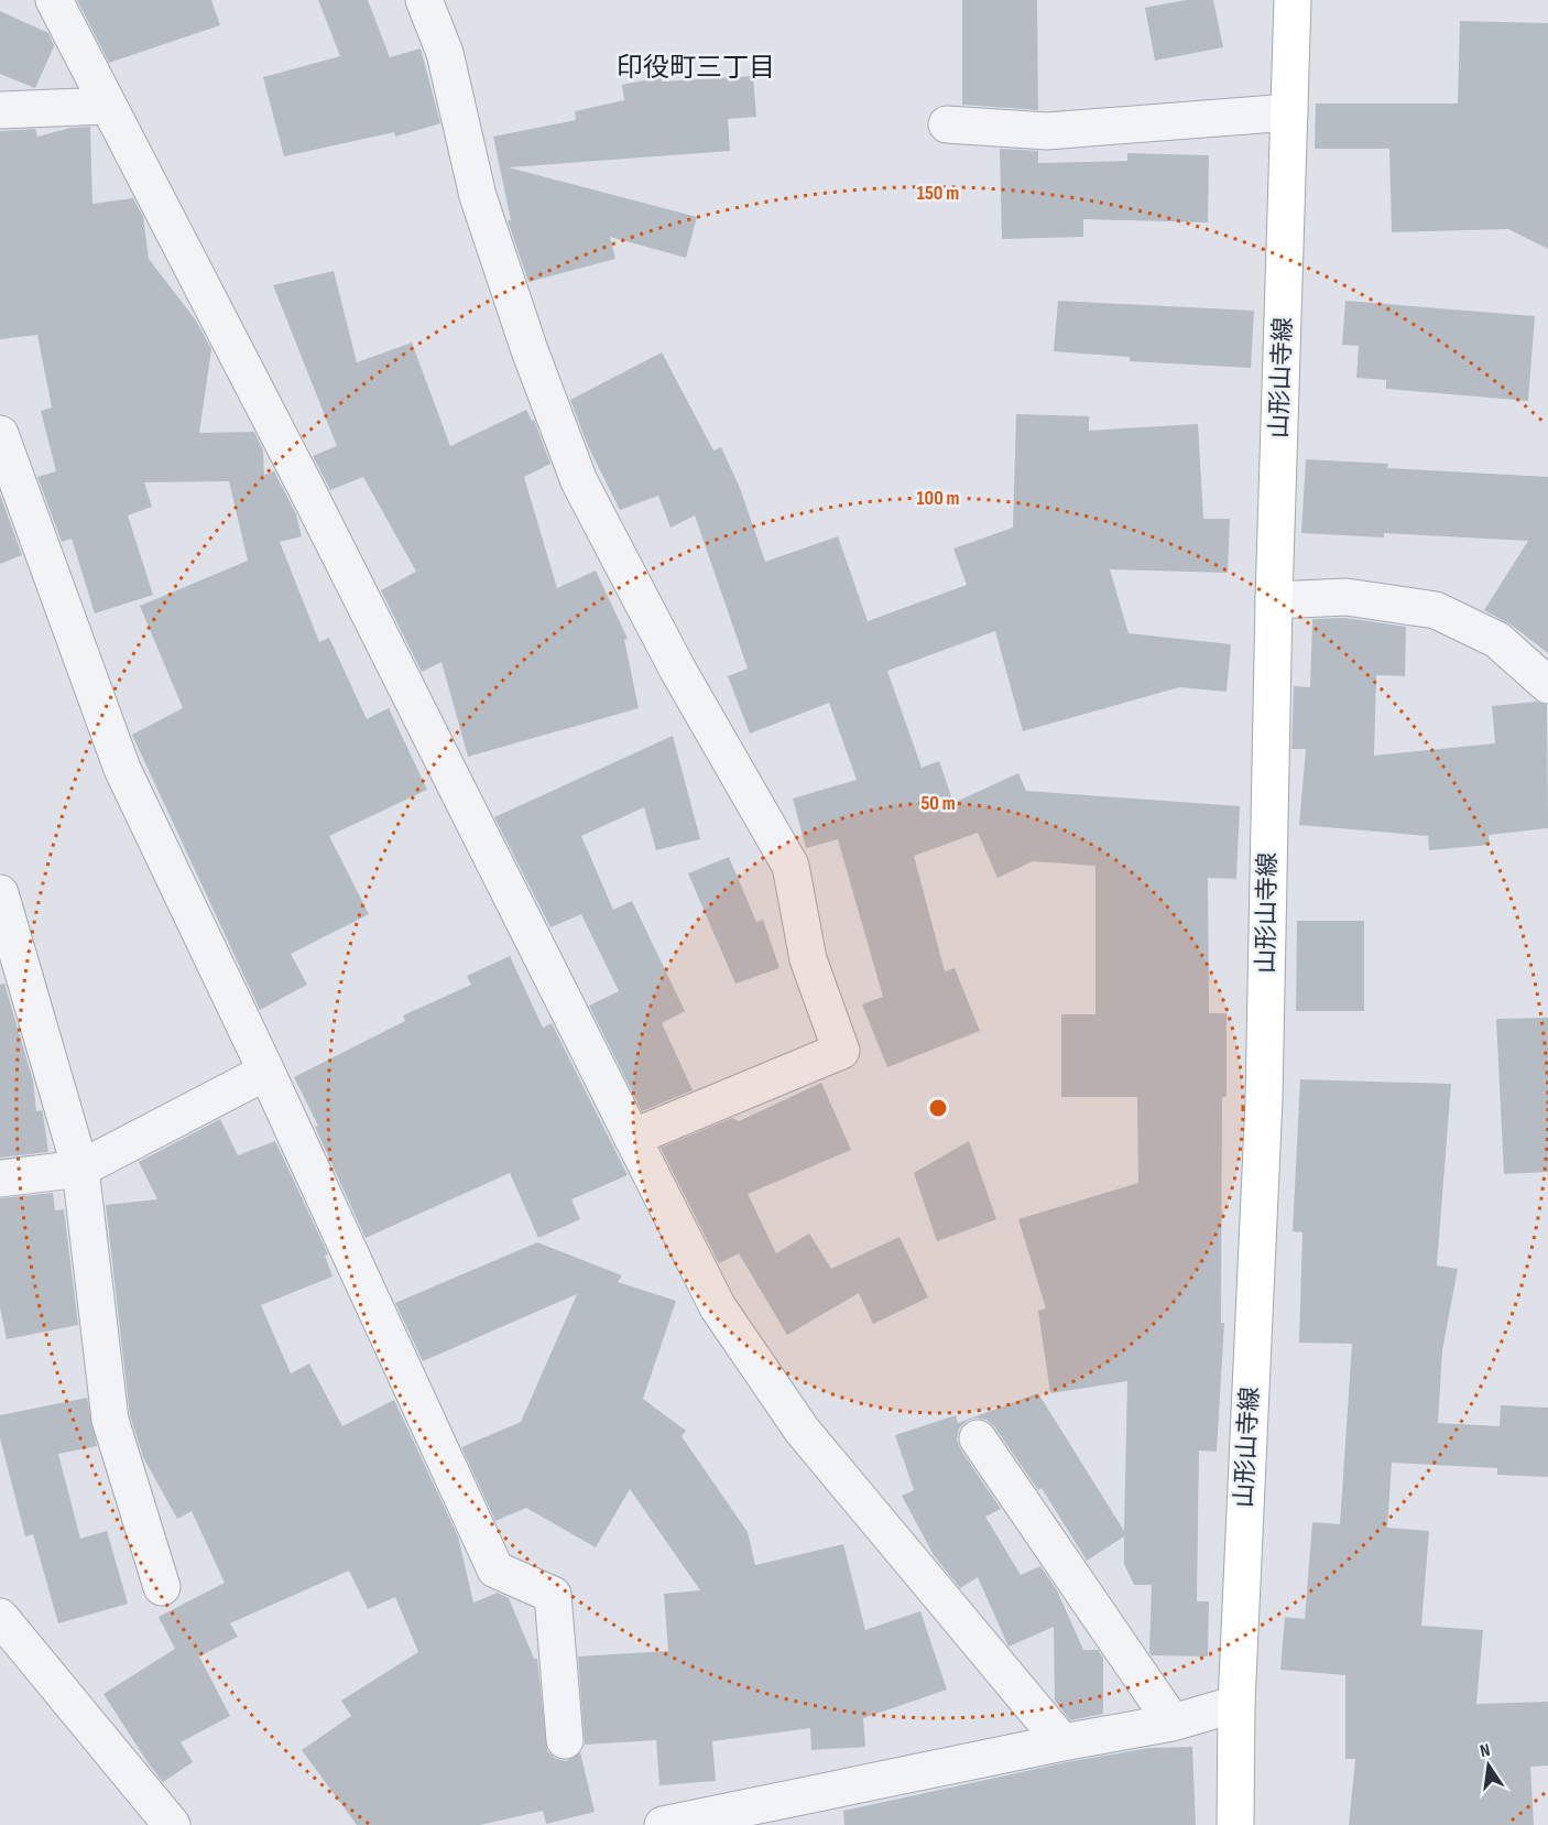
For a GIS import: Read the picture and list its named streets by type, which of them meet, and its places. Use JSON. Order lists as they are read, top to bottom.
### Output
{
  "streets": {
    "main road": ["山形山寺線"]
  },
  "districts": ["印役町三丁目"],
  "north": "top",
  "rings": ["150 m", "100 m", "50 m"]
}
